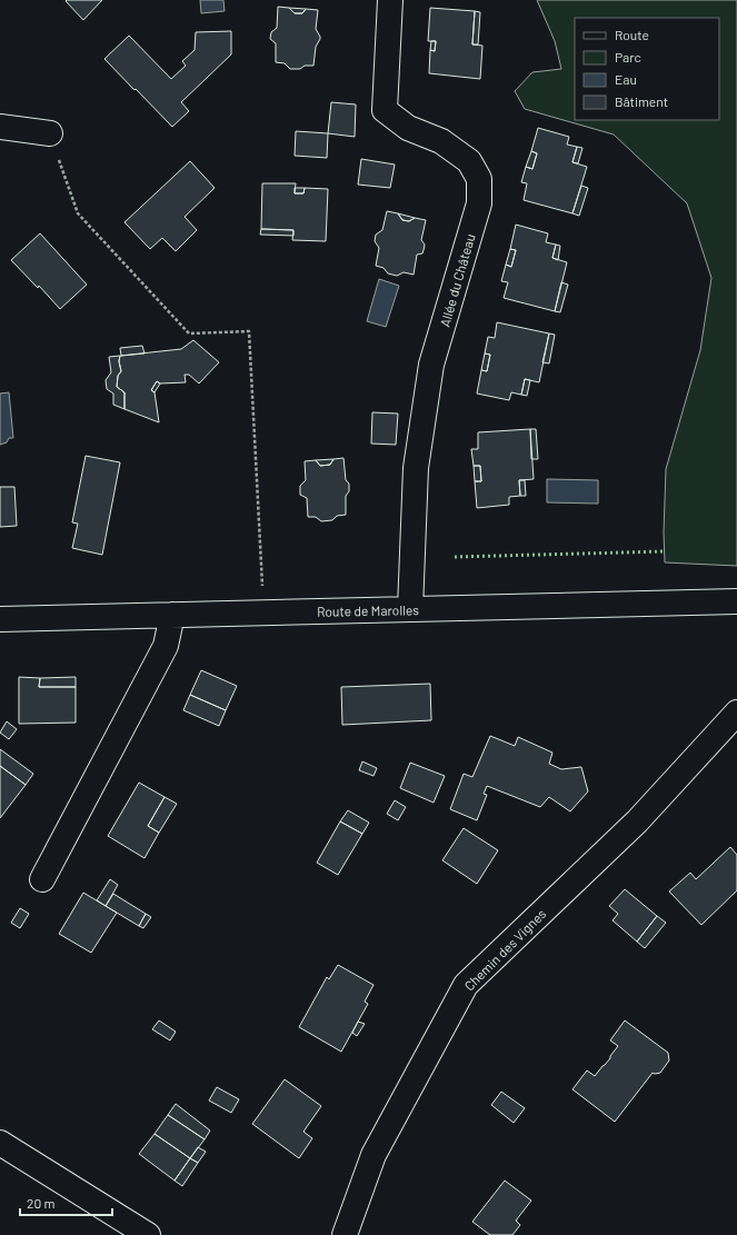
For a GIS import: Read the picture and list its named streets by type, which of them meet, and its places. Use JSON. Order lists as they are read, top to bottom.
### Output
{
  "streets": {
    "street": ["Allée du Château", "Route de Marolles", "Chemin des Vignes"]
  },
  "crossings": [
    ["Allée du Château", "Route de Marolles"]
  ],
  "legend": [
    "Route",
    "Parc",
    "Eau",
    "Bâtiment"
  ],
  "scale_bar": "20 m"
}
